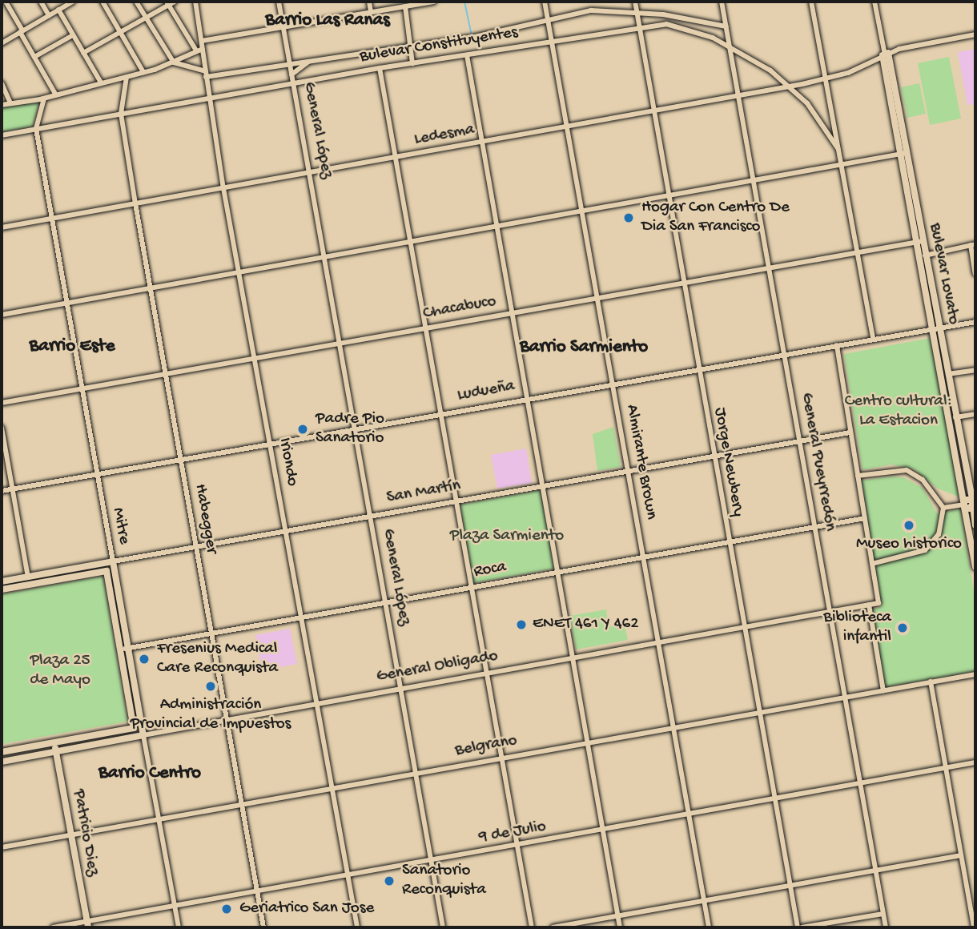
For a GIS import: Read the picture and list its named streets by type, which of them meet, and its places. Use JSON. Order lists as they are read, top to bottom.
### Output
{
  "streets": {
    "main road": [
      "Bulevar Lovato",
      "San Martín",
      "Mitre",
      "General Obligado",
      "Patricio Diez"
    ],
    "street": [
      "Bulevar Constituyentes",
      "General López",
      "Ledesma",
      "Chacabuco",
      "Ludueña",
      "Iriondo",
      "Almirante Brown",
      "Jorge Newbery",
      "General Pueyrredón",
      "Habegger",
      "Roca",
      "Belgrano",
      "9 de Julio"
    ]
  },
  "crossings": [
    ["Bulevar Constituyentes", "General López"],
    ["Bulevar Constituyentes", "Ledesma"],
    ["Bulevar Constituyentes", "Iriondo"],
    ["Bulevar Constituyentes", "Almirante Brown"],
    ["Bulevar Constituyentes", "Jorge Newbery"],
    ["Bulevar Constituyentes", "General Pueyrredón"],
    ["Bulevar Constituyentes", "Habegger"],
    ["Bulevar Constituyentes", "Mitre"],
    ["General López", "Ledesma"],
    ["General López", "Chacabuco"],
    ["General López", "Ludueña"],
    ["General López", "San Martín"],
    ["General López", "Roca"],
    ["General López", "General Obligado"],
    ["General López", "Belgrano"],
    ["General López", "9 de Julio"],
    ["Ledesma", "Bulevar Lovato"],
    ["Ledesma", "Iriondo"],
    ["Ledesma", "Almirante Brown"],
    ["Ledesma", "Jorge Newbery"],
    ["Ledesma", "General Pueyrredón"],
    ["Ledesma", "Habegger"],
    ["Ledesma", "Mitre"],
    ["Bulevar Lovato", "Chacabuco"],
    ["Bulevar Lovato", "Ludueña"],
    ["Chacabuco", "Iriondo"],
    ["Chacabuco", "Almirante Brown"],
    ["Chacabuco", "Jorge Newbery"],
    ["Chacabuco", "General Pueyrredón"],
    ["Chacabuco", "Habegger"],
    ["Chacabuco", "Mitre"],
    ["Ludueña", "Iriondo"],
    ["Ludueña", "Almirante Brown"],
    ["Ludueña", "Jorge Newbery"],
    ["Ludueña", "General Pueyrredón"],
    ["Ludueña", "Habegger"],
    ["Ludueña", "Mitre"],
    ["Iriondo", "San Martín"],
    ["Iriondo", "Roca"],
    ["Iriondo", "General Obligado"],
    ["Iriondo", "Belgrano"],
    ["Iriondo", "9 de Julio"],
    ["Almirante Brown", "San Martín"],
    ["Almirante Brown", "Roca"],
    ["Almirante Brown", "General Obligado"],
    ["Almirante Brown", "Belgrano"],
    ["Almirante Brown", "9 de Julio"],
    ["Jorge Newbery", "San Martín"],
    ["Jorge Newbery", "Roca"],
    ["Jorge Newbery", "General Obligado"],
    ["Jorge Newbery", "Belgrano"],
    ["Jorge Newbery", "9 de Julio"],
    ["General Pueyrredón", "San Martín"],
    ["General Pueyrredón", "Roca"],
    ["General Pueyrredón", "General Obligado"],
    ["General Pueyrredón", "Belgrano"],
    ["General Pueyrredón", "9 de Julio"],
    ["San Martín", "Habegger"],
    ["San Martín", "Mitre"],
    ["Habegger", "Roca"],
    ["Habegger", "General Obligado"],
    ["Habegger", "Belgrano"],
    ["Habegger", "9 de Julio"],
    ["Mitre", "Roca"],
    ["Mitre", "General Obligado"],
    ["Mitre", "Belgrano"],
    ["Mitre", "9 de Julio"],
    ["General Obligado", "Patricio Diez"],
    ["Belgrano", "Patricio Diez"],
    ["Patricio Diez", "9 de Julio"]
  ],
  "districts": [
    "Barrio Las Ranas",
    "Barrio Este",
    "Barrio Sarmiento",
    "Barrio Centro"
  ],
  "parks": ["Centro cultural: La Estacion", "Plaza Sarmiento", "Plaza 25 de Mayo"],
  "places": [
    "Hogar Con Centro De Dia San Francisco",
    "Padre Pio Sanatorio",
    "Museo historico",
    "ENET 461 Y 462",
    "Biblioteca infantil",
    "Fresenius Medical Care Reconquista",
    "Administración Provincial de Impuestos",
    "Sanatorio Reconquista",
    "Geriatrico San Jose"
  ]
}
